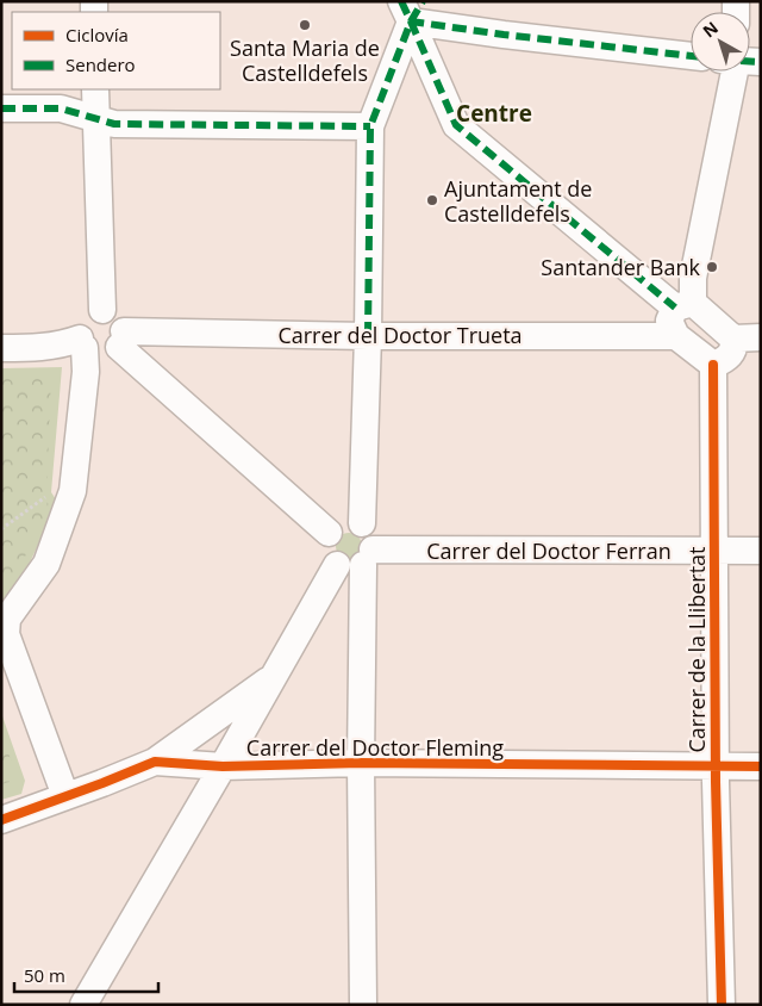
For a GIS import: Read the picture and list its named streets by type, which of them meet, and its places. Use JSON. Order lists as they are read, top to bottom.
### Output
{
  "streets": {
    "street": [
      "Carrer del Doctor Trueta",
      "Carrer del Doctor Ferran",
      "Carrer de la Llibertat",
      "Carrer del Doctor Fleming"
    ]
  },
  "crossings": [
    ["Carrer del Doctor Ferran", "Carrer de la Llibertat"],
    ["Carrer de la Llibertat", "Carrer del Doctor Fleming"]
  ],
  "districts": ["Centre"],
  "places": ["Santa Maria de Castelldefels", "Ajuntament de Castelldefels", "Santander Bank"],
  "legend": ["Ciclovía", "Sendero"],
  "scale_bar": "50 m",
  "north": "top left"
}
